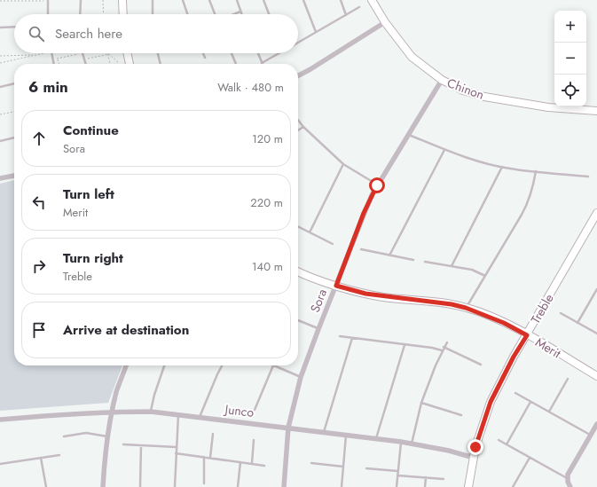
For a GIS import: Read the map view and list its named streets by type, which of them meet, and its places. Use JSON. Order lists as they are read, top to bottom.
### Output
{
  "streets": {
    "street": [
      "Chinon",
      "Sora",
      "Treble",
      "Merit",
      "Junco"
    ]
  },
  "crossings": [
    ["Chinon", "Sora"],
    ["Sora", "Merit"],
    ["Sora", "Junco"],
    ["Treble", "Merit"],
    ["Treble", "Junco"]
  ],
  "page": {
    "map_buttons": ["+", "−"],
    "search": "Search here",
    "heading": ["6 min", "Walk · 480 m"],
    "list": [
      ["Continue", "Sora", "120 m"],
      ["Turn left", "Merit", "220 m"],
      ["Turn right", "Treble", "140 m"],
      "Arrive at destination"
    ]
  }
}
